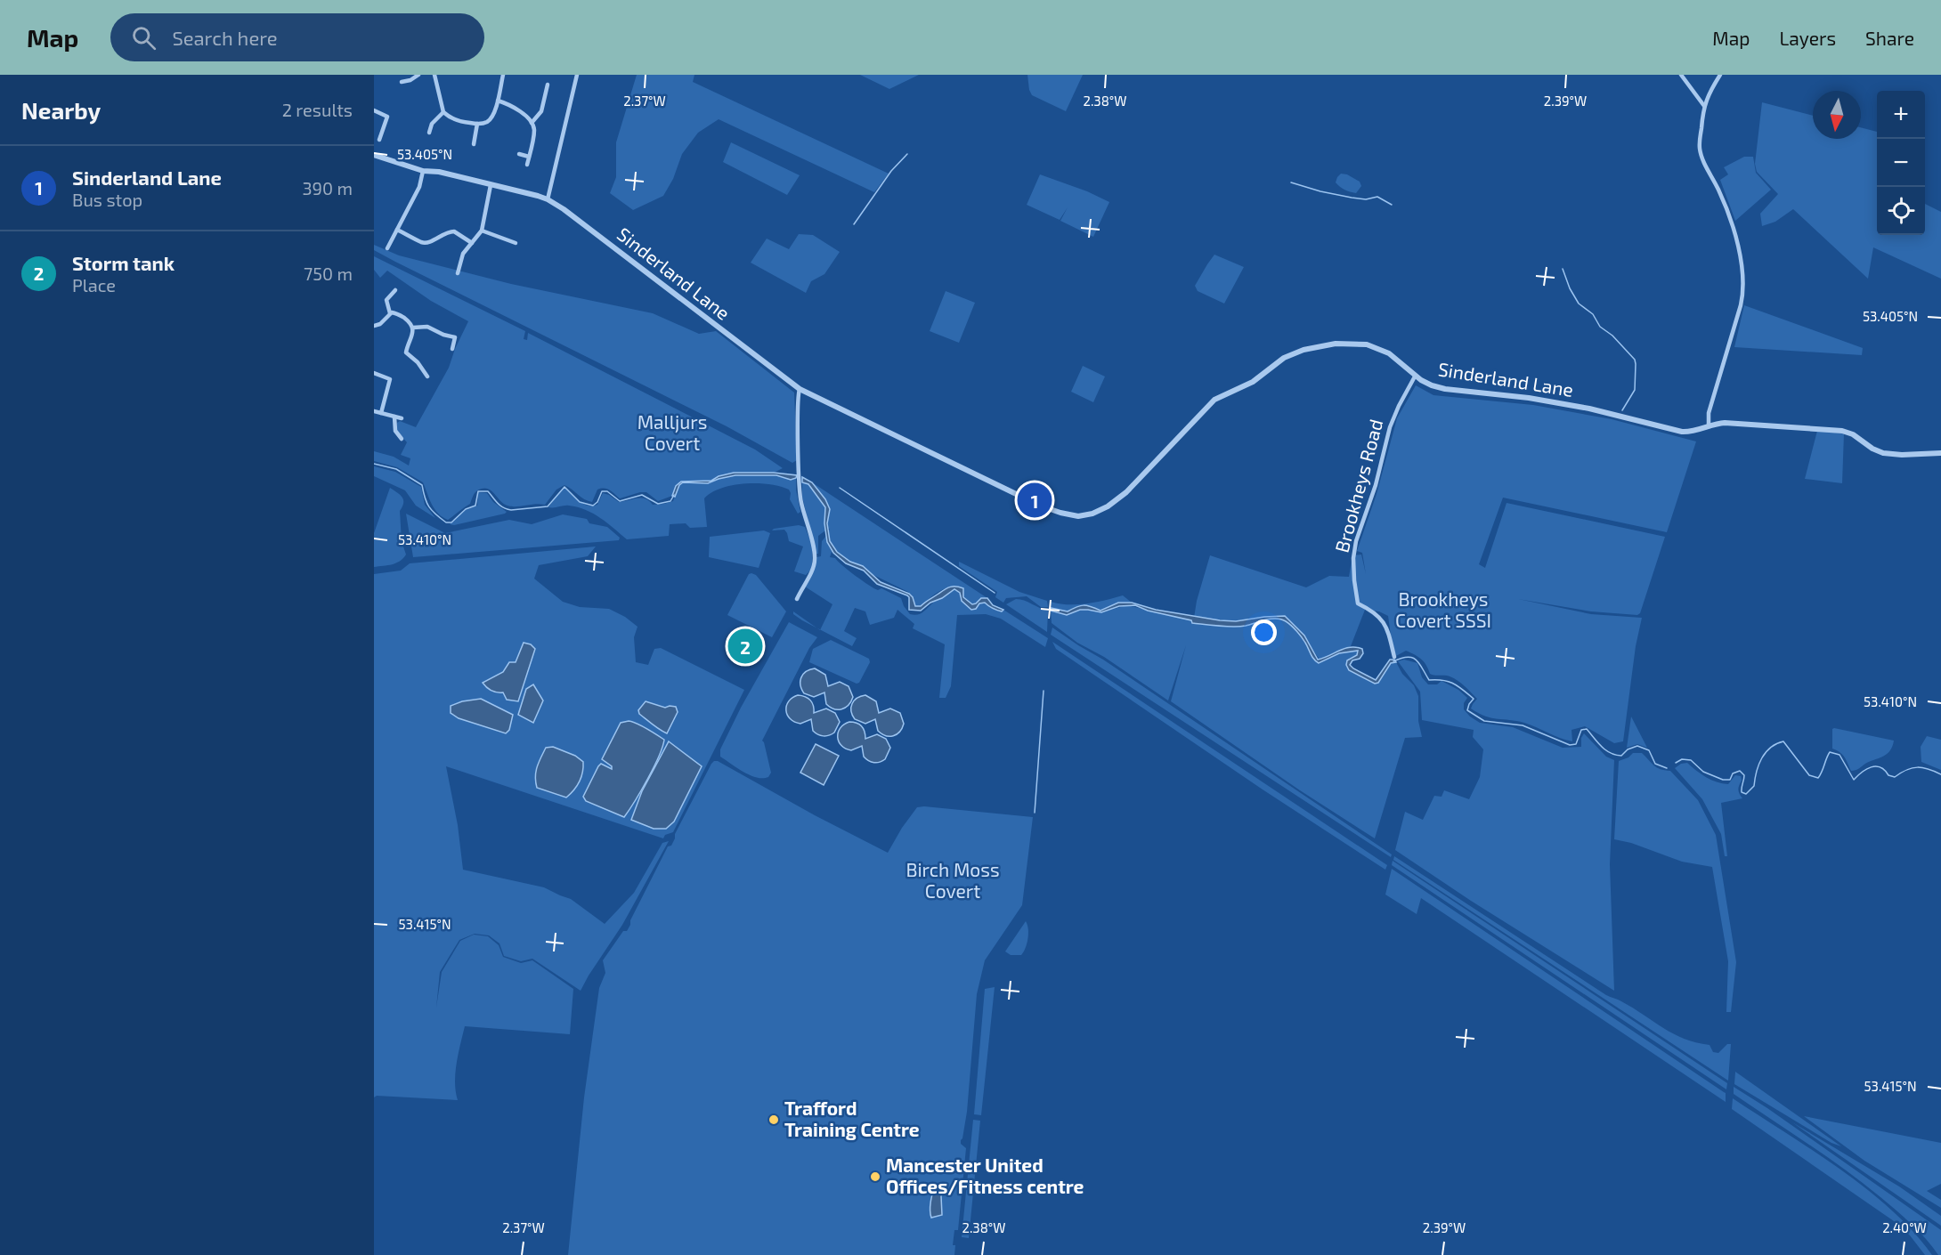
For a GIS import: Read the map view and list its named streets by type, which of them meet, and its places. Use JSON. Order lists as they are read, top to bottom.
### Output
{
  "streets": {
    "street": ["Sinderland Lane", "Brookheys Road"]
  },
  "crossings": [
    ["Sinderland Lane", "Brookheys Road"]
  ],
  "parks": ["Malljurs Covert", "Brookheys Covert SSSI", "Birch Moss Covert"],
  "places": ["Trafford Training Centre", "Mancester United Offices/Fitness centre"],
  "north": "bottom",
  "page": {
    "header": "Map",
    "search": "Search here",
    "nav": ["Map", "Layers", "Share"],
    "heading": ["Nearby", "2 results"],
    "map_buttons": ["+", "−"],
    "list": [
      {
        "mark": "1",
        "name": "Sinderland Lane",
        "note": "Bus stop",
        "value": "390 m"
      },
      {
        "mark": "2",
        "name": "Storm tank",
        "note": "Place",
        "value": "750 m"
      }
    ],
    "pins": ["1", "2"]
  },
  "coordinates": [
    "2.37°W",
    "2.38°W",
    "2.39°W",
    "53.405°N",
    "53.410°N",
    "53.415°N",
    "2.40°W"
  ]
}
